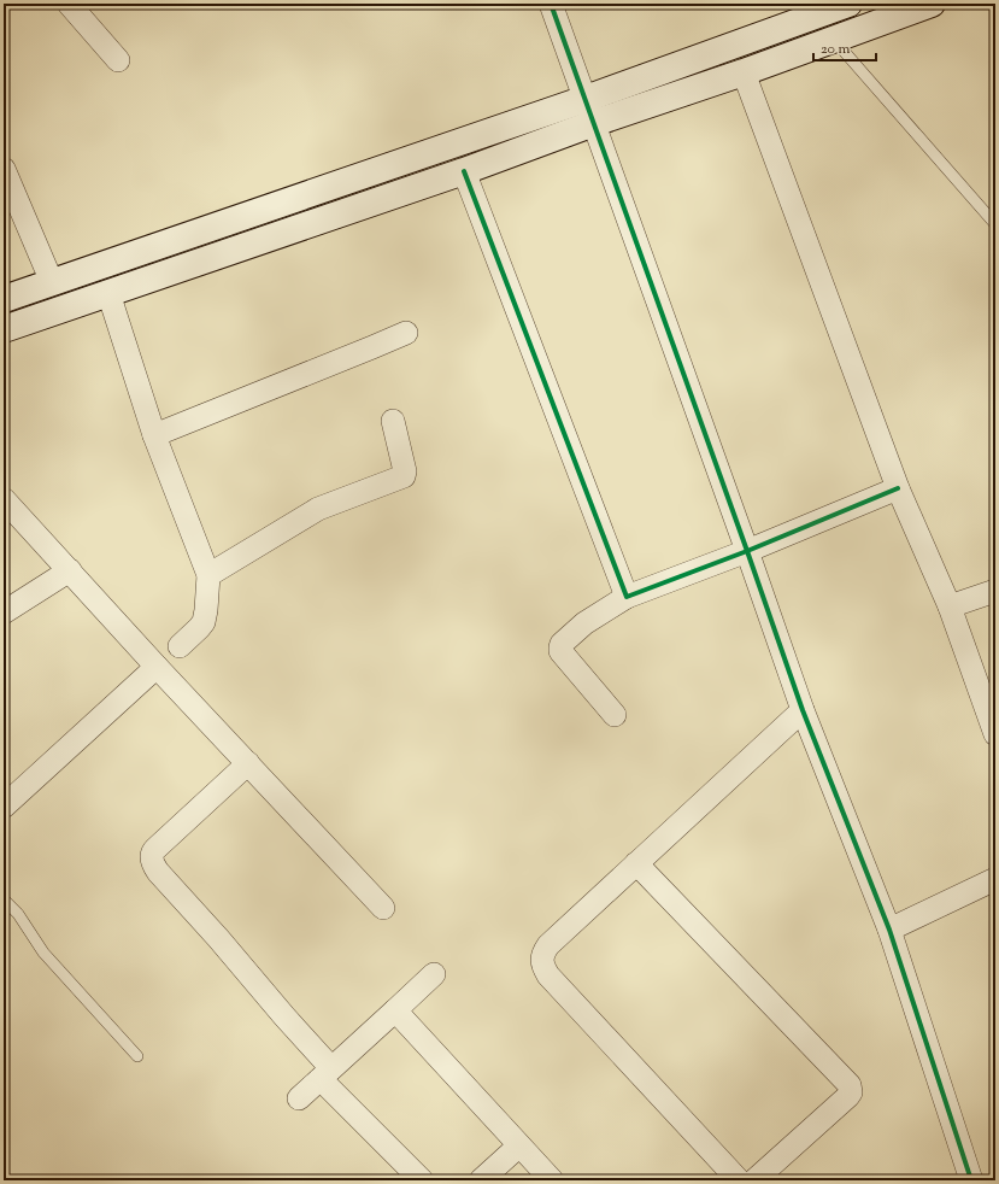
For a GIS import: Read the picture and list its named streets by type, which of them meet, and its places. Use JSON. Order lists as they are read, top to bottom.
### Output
{
  "scale_bar": "20 m"
}
